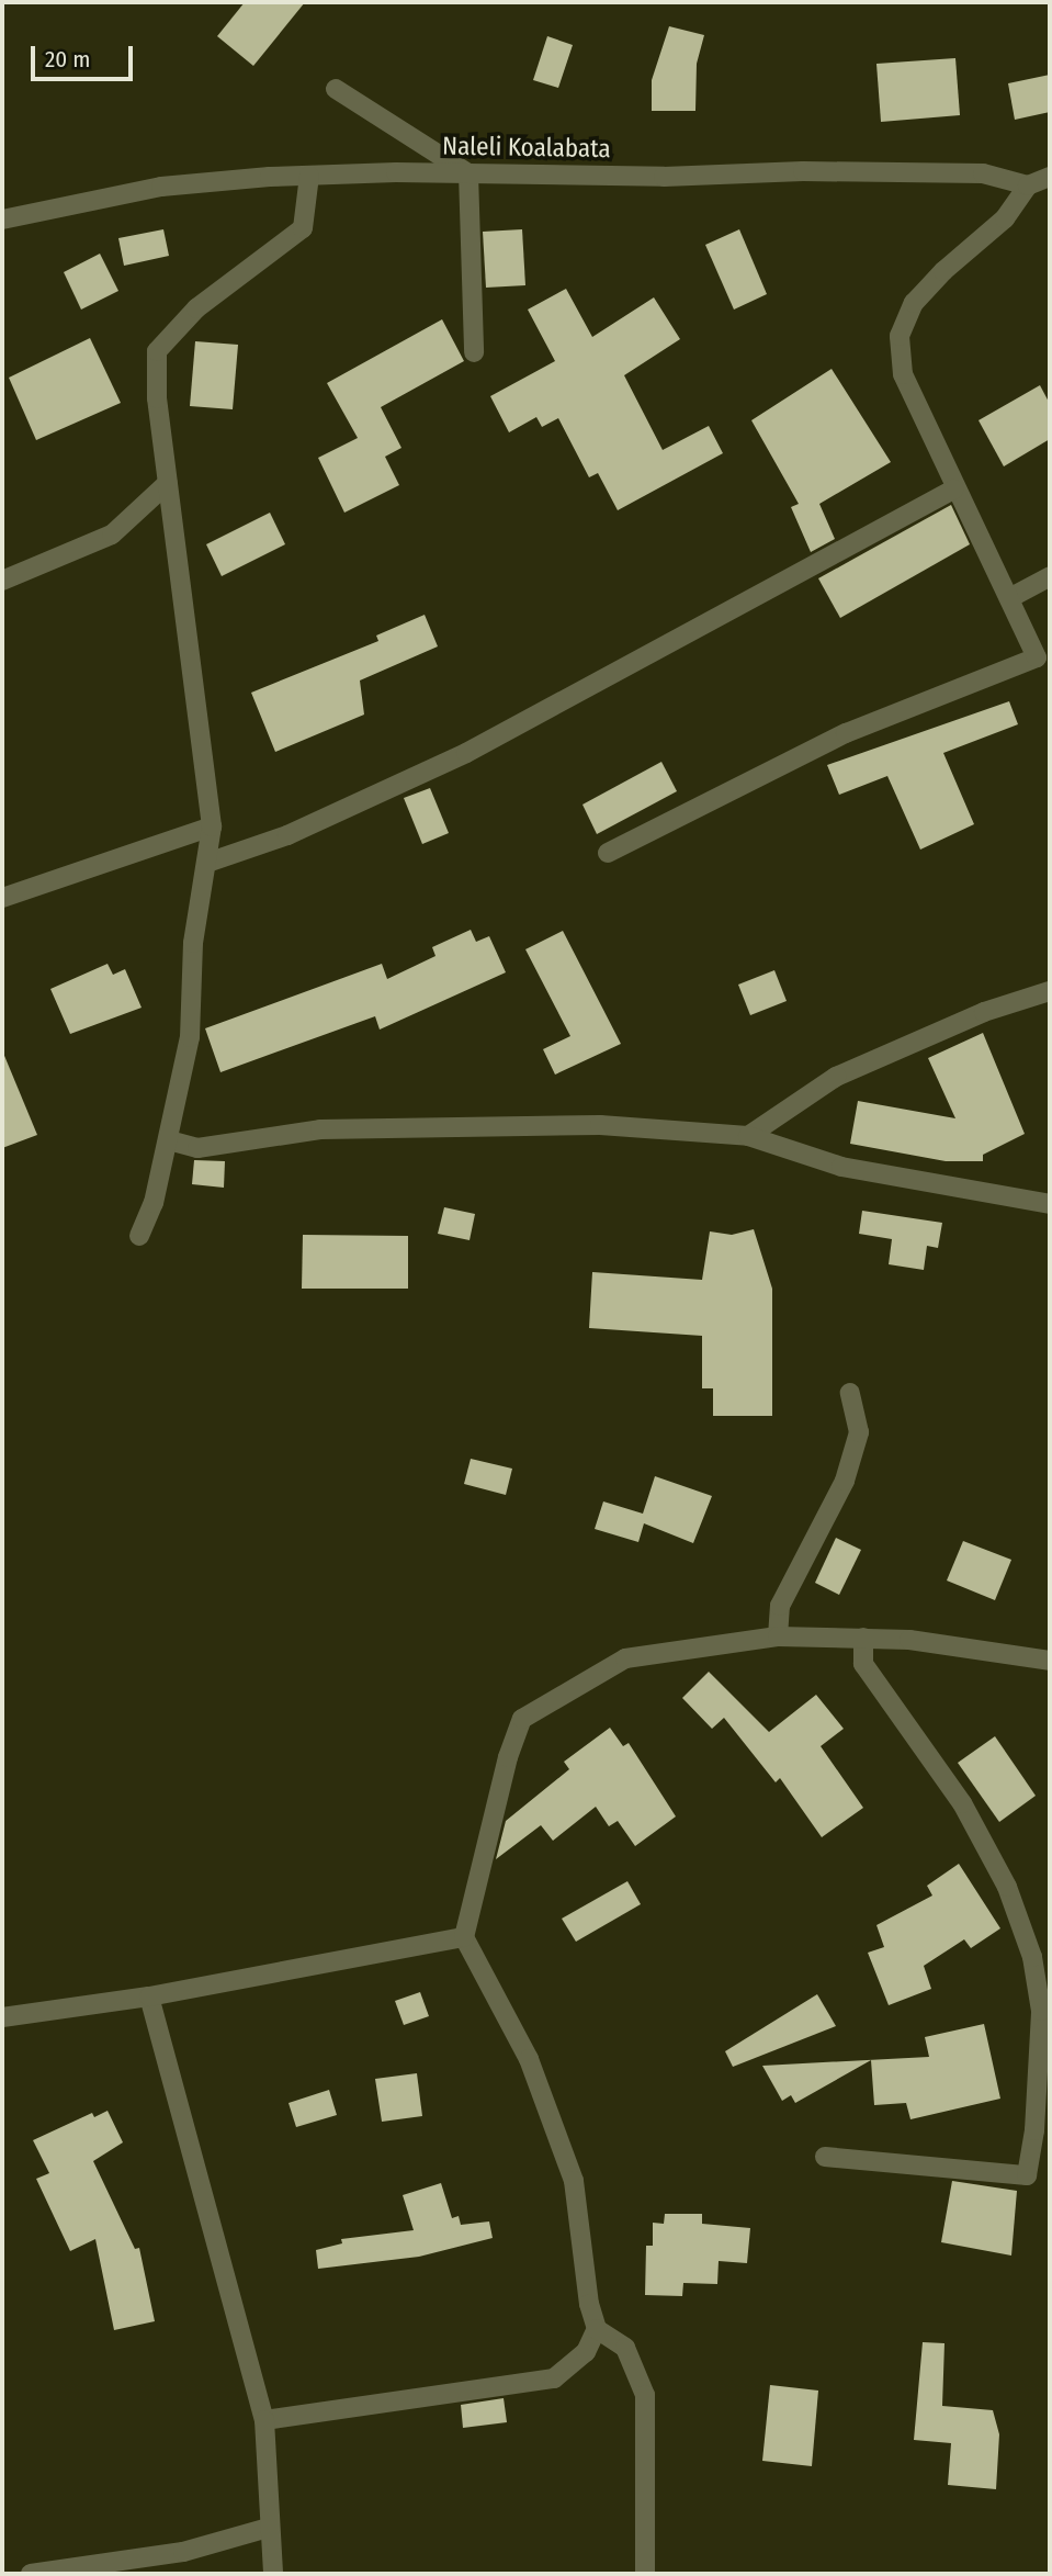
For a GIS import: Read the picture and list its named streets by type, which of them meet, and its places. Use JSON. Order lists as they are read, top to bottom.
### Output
{
  "streets": {
    "street": ["Naleli Koalabata"]
  },
  "scale_bar": "20 m"
}
